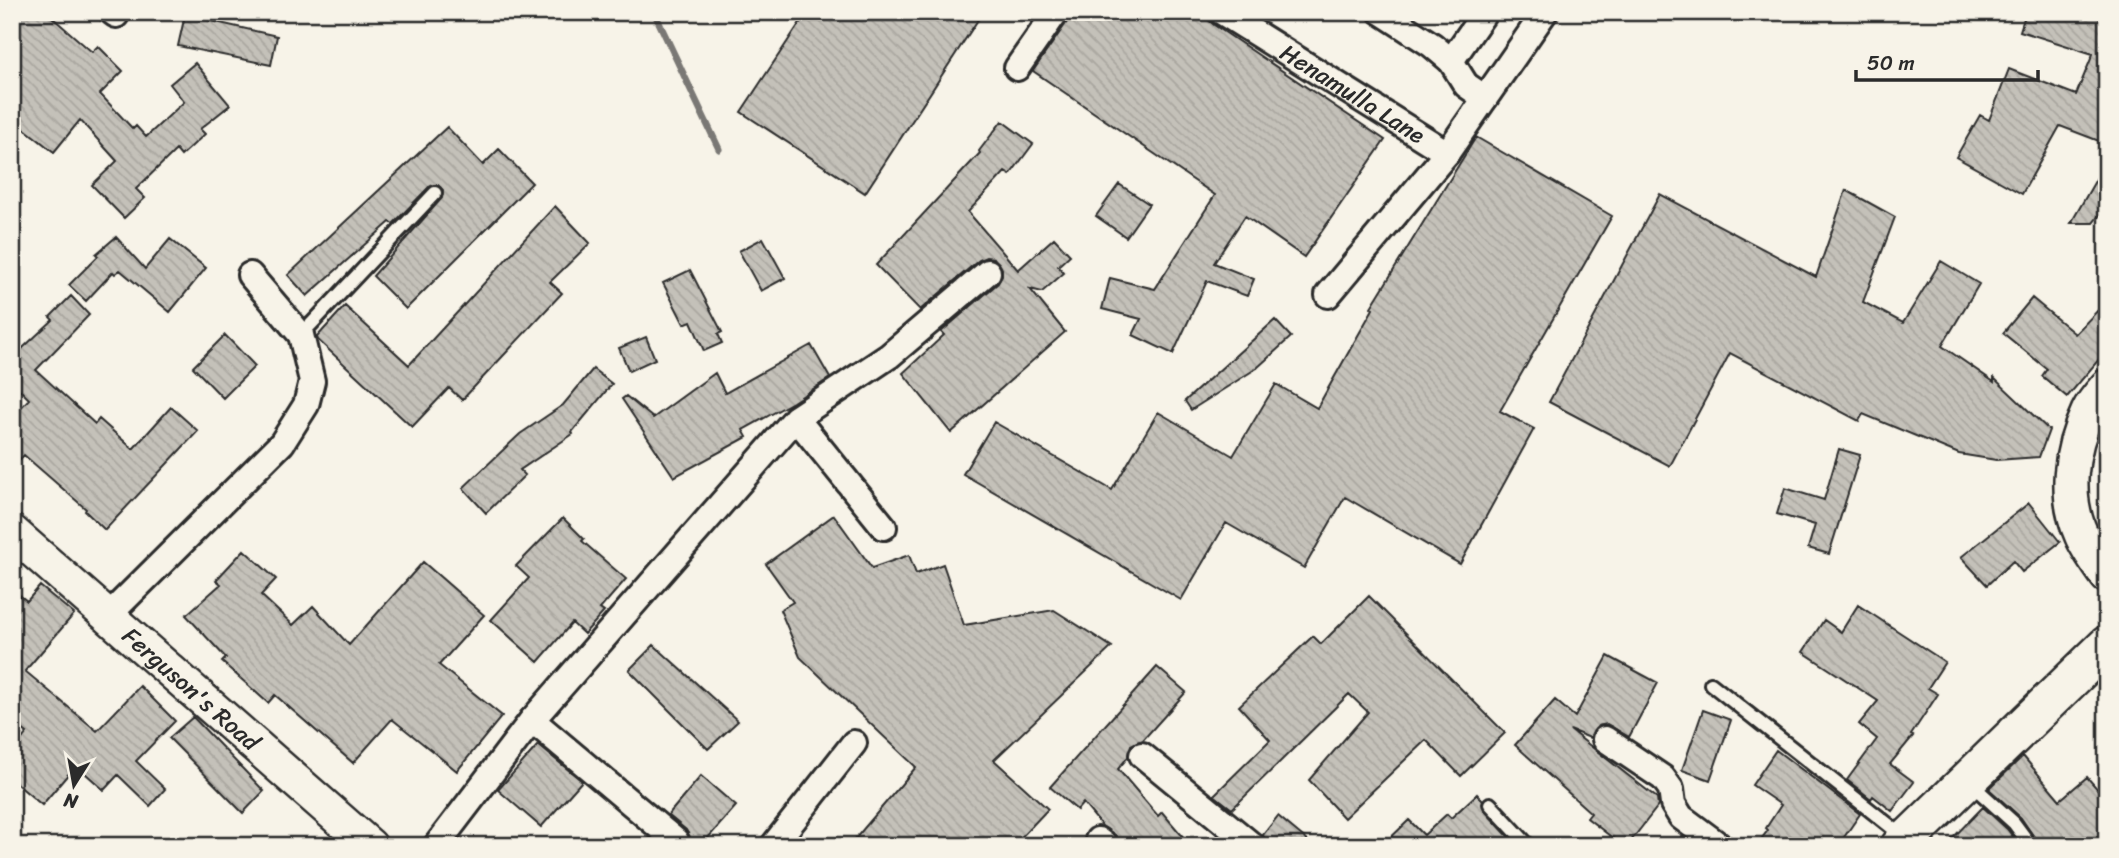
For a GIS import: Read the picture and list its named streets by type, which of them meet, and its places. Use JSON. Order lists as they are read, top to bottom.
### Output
{
  "streets": {
    "street": ["Henamulla Lane", "Ferguson's Road"]
  },
  "scale_bar": "50 m",
  "north": "bottom"
}
